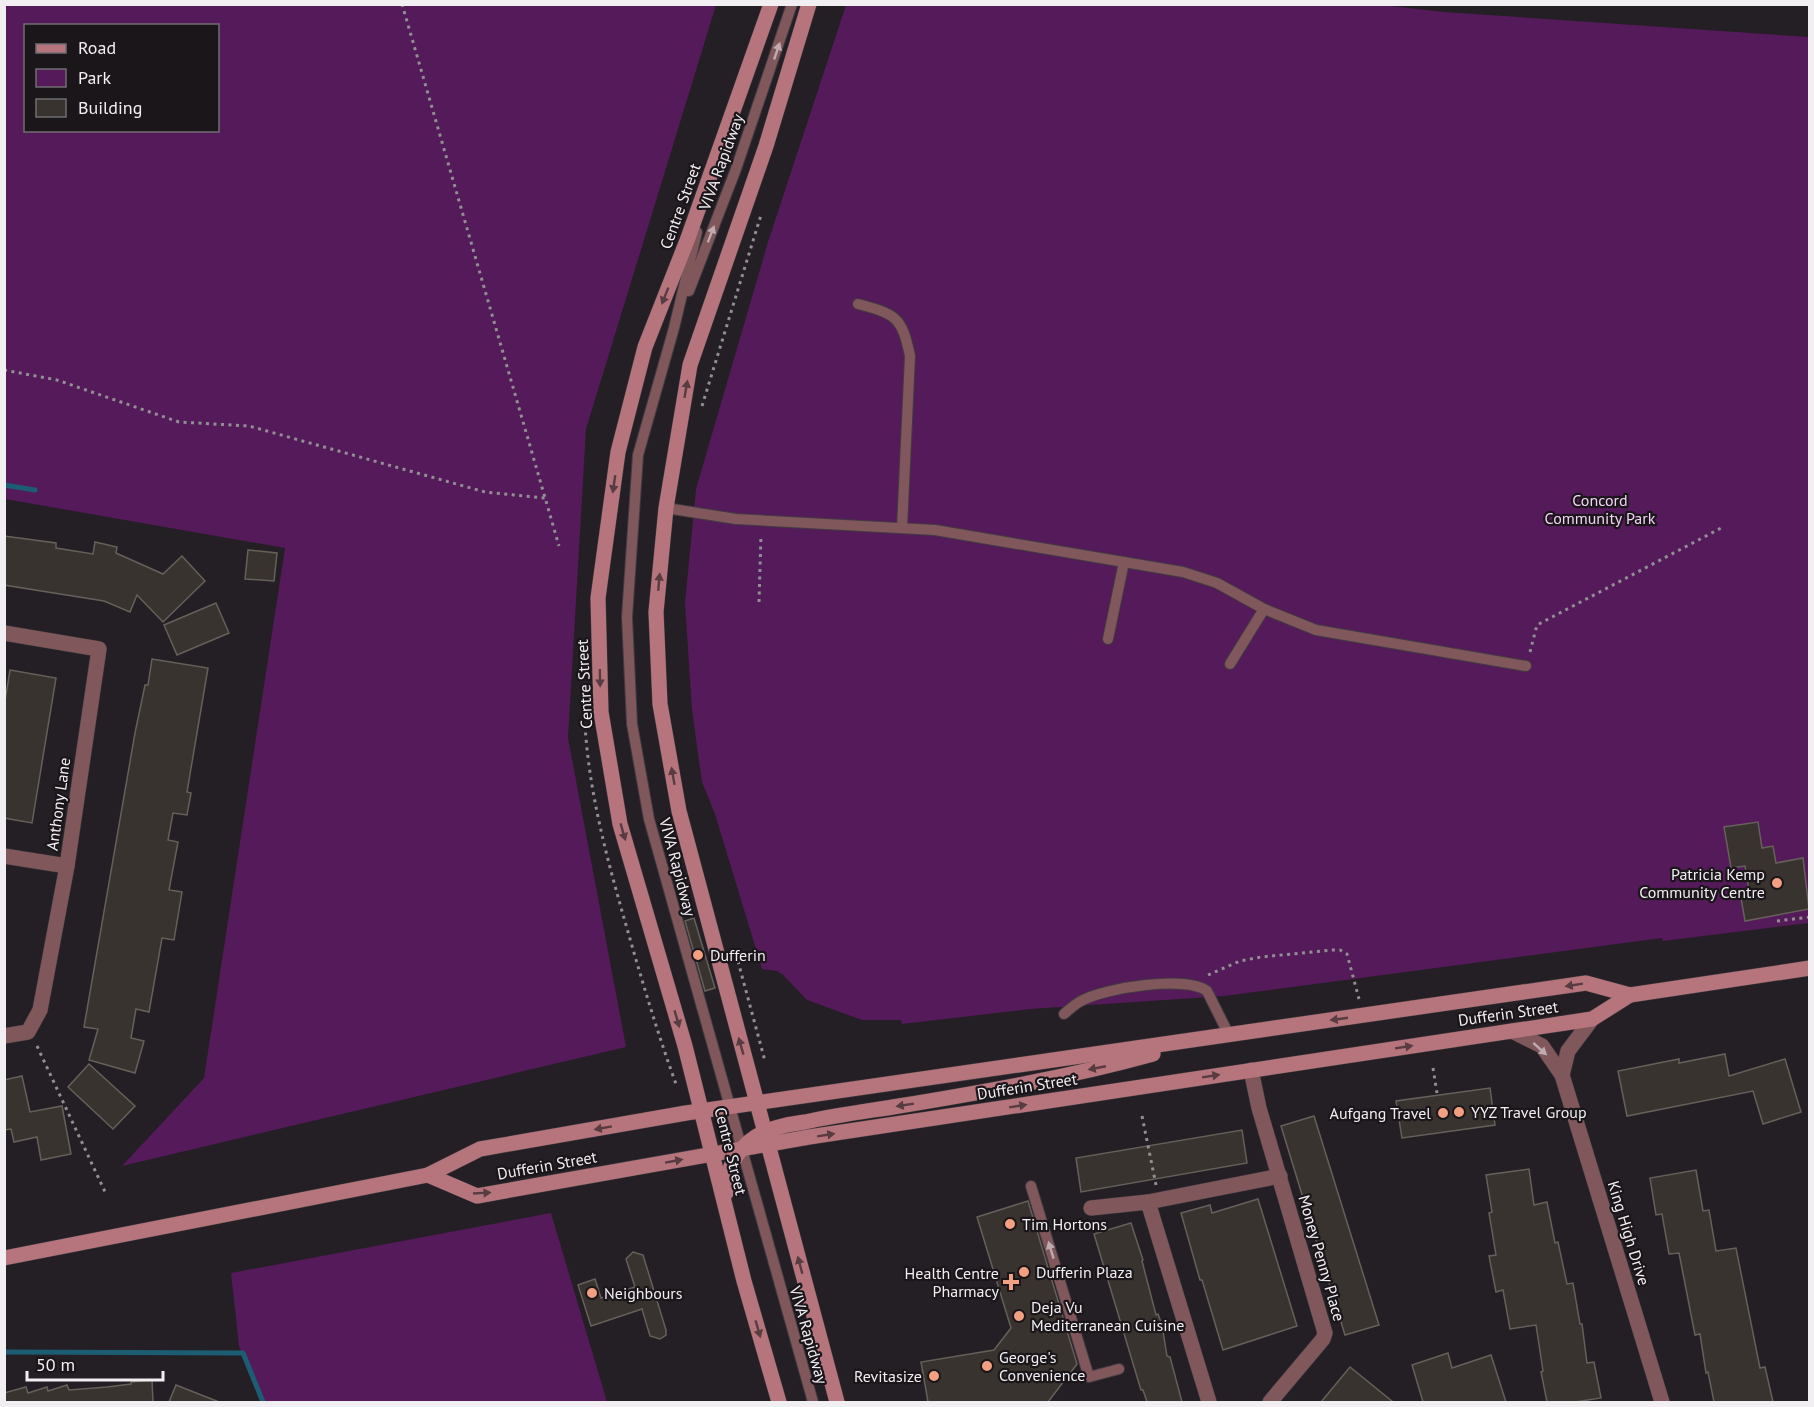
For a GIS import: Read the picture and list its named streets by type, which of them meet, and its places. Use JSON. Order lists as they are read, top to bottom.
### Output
{
  "streets": {
    "main road": ["Centre Street", "Dufferin Street"],
    "street": ["Anthony Lane", "King High Drive", "Money Penny Place"],
    "lane": ["VIVA Rapidway"]
  },
  "crossings": [
    ["VIVA Rapidway", "Centre Street"],
    ["VIVA Rapidway", "Dufferin Street"],
    ["Centre Street", "Dufferin Street"],
    ["Dufferin Street", "King High Drive"],
    ["Dufferin Street", "Money Penny Place"]
  ],
  "parks": ["Concord Community Park"],
  "places": {
    "other": [
      "Patricia Kemp Community Centre",
      "Dufferin",
      "YYZ Travel Group",
      "Aufgang Travel",
      "Tim Hortons",
      "Dufferin Plaza",
      "Neighbours",
      "Deja Vu Mediterranean Cuisine",
      "George's Convenience",
      "Revitasize"
    ],
    "health": ["Health Centre Pharmacy"]
  },
  "legend": ["Road", "Park", "Building"],
  "scale_bar": "50 m"
}
